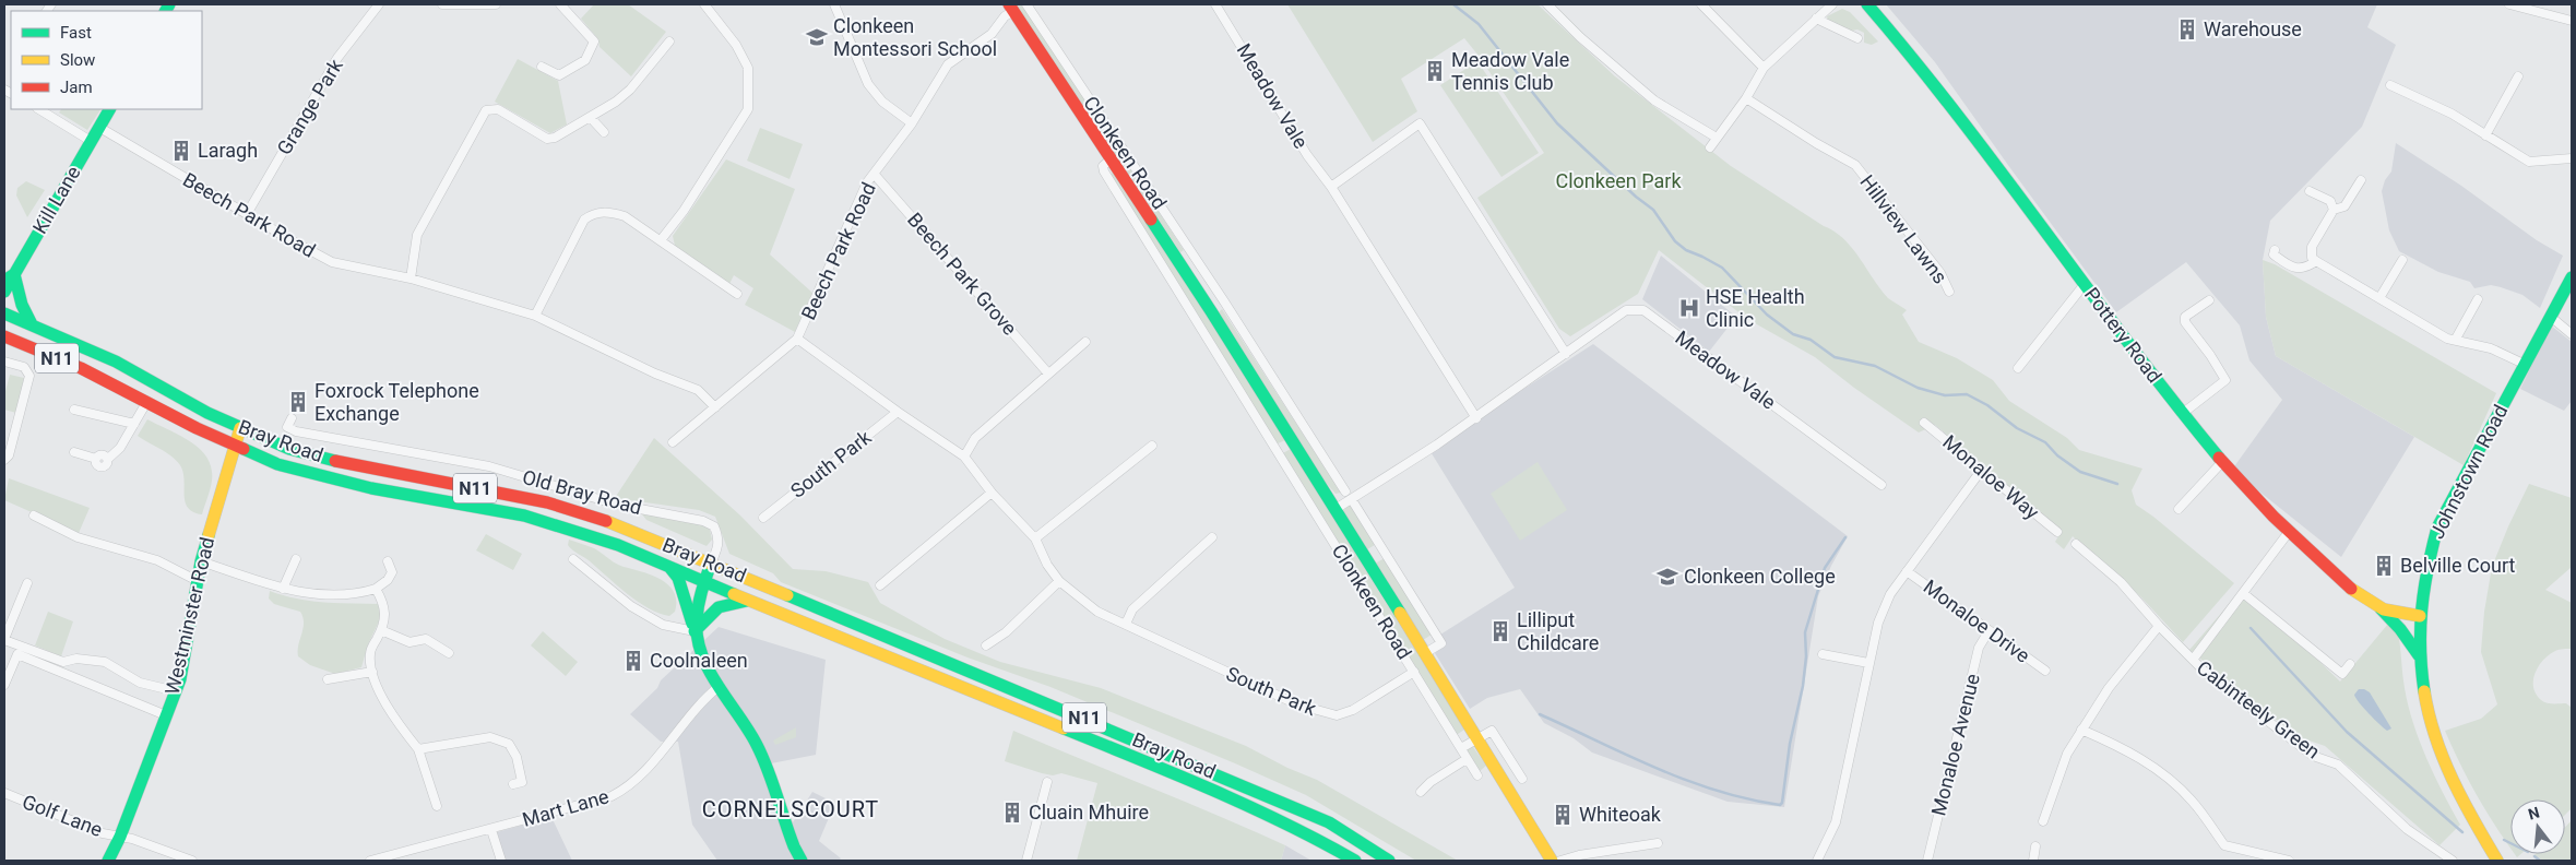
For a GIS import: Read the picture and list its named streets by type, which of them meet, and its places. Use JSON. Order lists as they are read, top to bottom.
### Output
{
  "streets": {
    "main road": [
      "Clonkeen Road",
      "Kill Lane",
      "Pottery Road",
      "N11",
      "Bray Road",
      "Johnstown Road",
      "Old Bray Road",
      "Westminster Road"
    ],
    "street": [
      "Meadow Vale",
      "Grange Park",
      "Beech Park Road",
      "Hillview Lawns",
      "Beech Park Grove",
      "South Park",
      "Monaloe Way",
      "Monaloe Drive",
      "Cabinteely Green",
      "Monaloe Avenue",
      "Mart Lane",
      "Golf Lane"
    ]
  },
  "crossings": [
    ["Meadow Vale", "Clonkeen Road"],
    ["Grange Park", "Beech Park Road"],
    ["Clonkeen Road", "Beech Park Road"],
    ["Clonkeen Road", "South Park"],
    ["Kill Lane", "Beech Park Road"],
    ["Beech Park Road", "Beech Park Grove"],
    ["Beech Park Road", "South Park"],
    ["Pottery Road", "Johnstown Road"],
    ["Bray Road", "Old Bray Road"],
    ["Bray Road", "Westminster Road"],
    ["Old Bray Road", "Mart Lane"],
    ["Westminster Road", "Golf Lane"],
    ["Monaloe Drive", "Monaloe Avenue"]
  ],
  "districts": ["CORNELSCOURT"],
  "parks": ["Clonkeen Park"],
  "places": {
    "building": [
      "Warehouse",
      "Meadow Vale Tennis Club",
      "Laragh",
      "Foxrock Telephone Exchange",
      "Belville Court",
      "Lilliput Childcare",
      "Coolnaleen",
      "Cluain Mhuire",
      "Whiteoak"
    ],
    "school or university": ["Clonkeen Montessori School", "Clonkeen College"],
    "hospital": ["HSE Health Clinic"]
  },
  "legend": ["Fast", "Slow", "Jam"],
  "north": "top"
}
